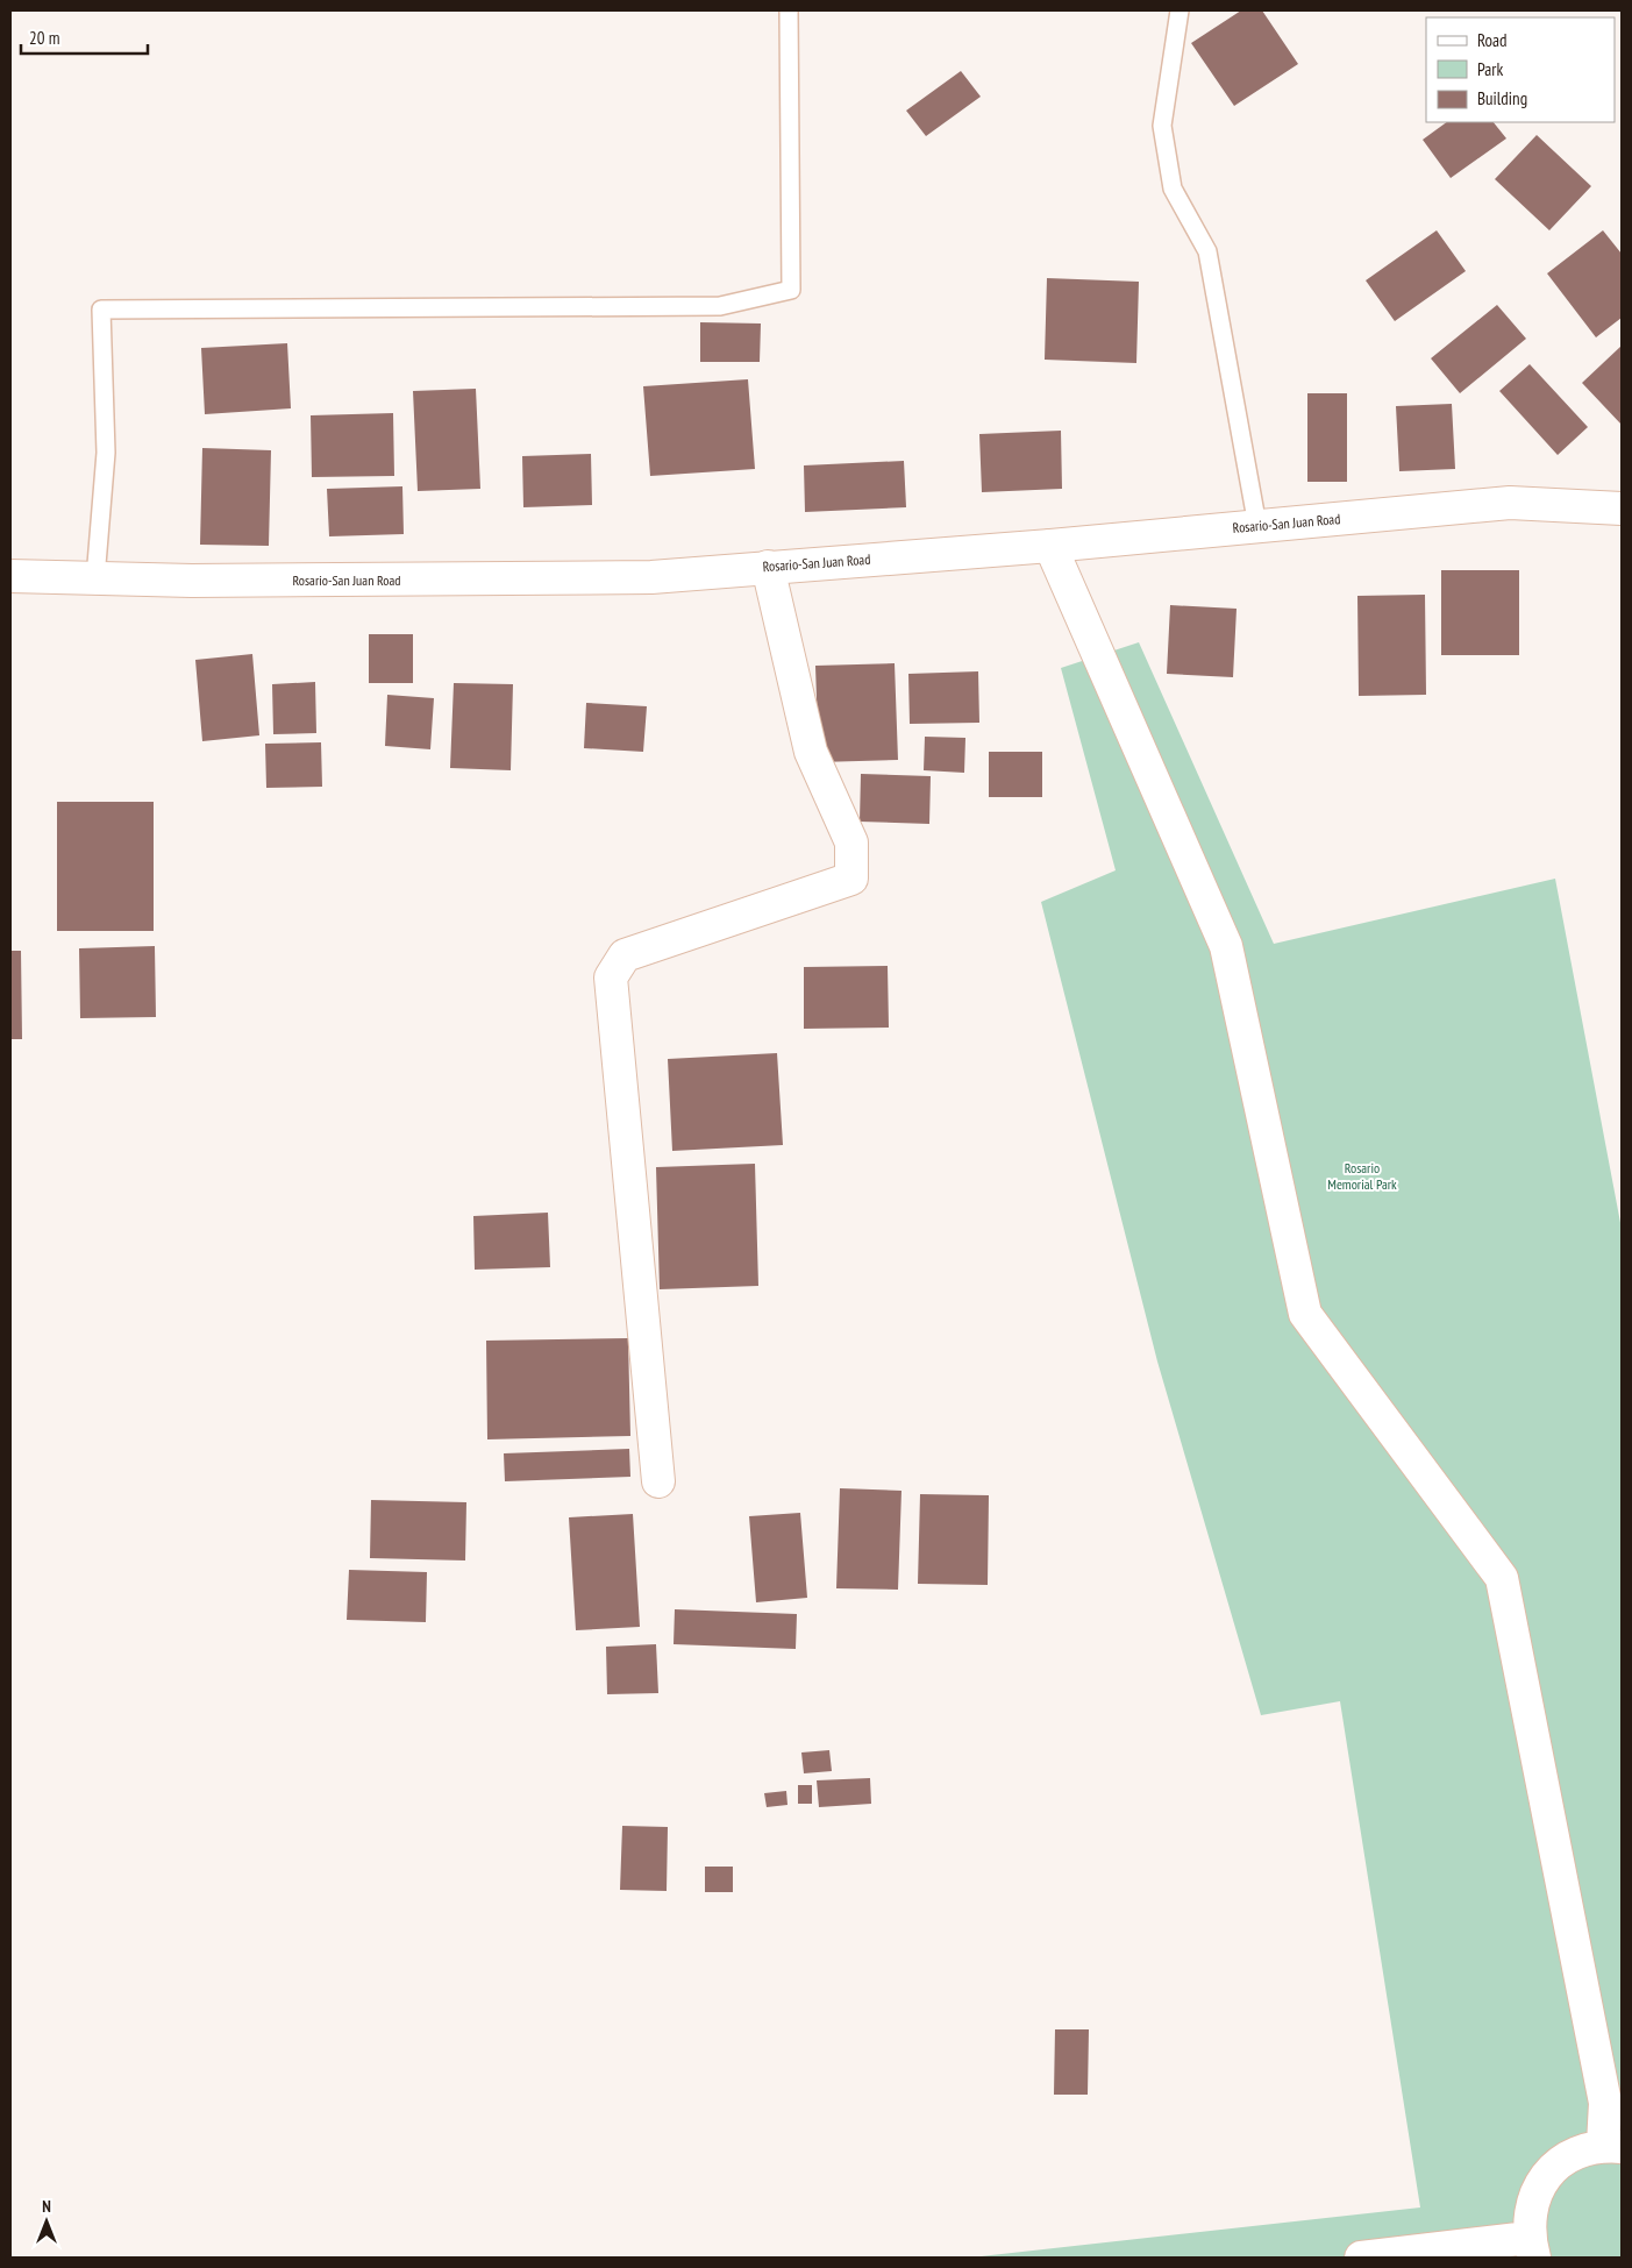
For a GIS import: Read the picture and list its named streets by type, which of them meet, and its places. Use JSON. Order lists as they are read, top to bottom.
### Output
{
  "streets": {
    "street": ["Rosario-San Juan Road"]
  },
  "parks": ["Rosario Memorial Park"],
  "legend": ["Road", "Park", "Building"],
  "scale_bar": "20 m",
  "north": "top"
}
